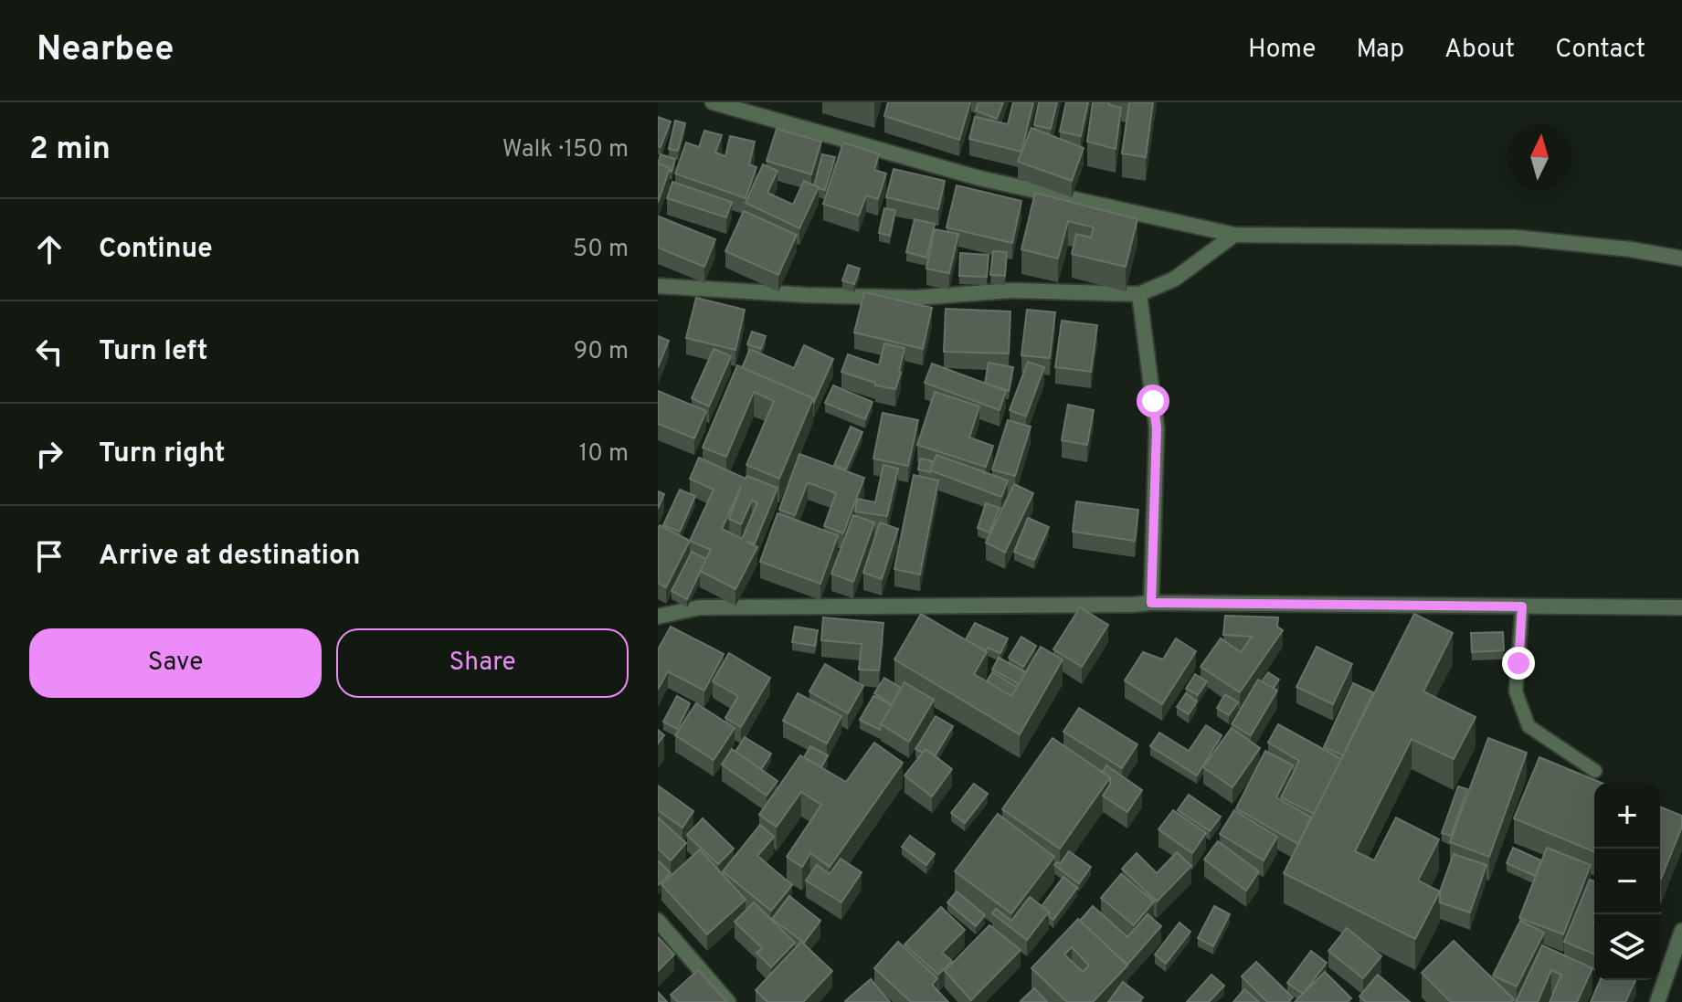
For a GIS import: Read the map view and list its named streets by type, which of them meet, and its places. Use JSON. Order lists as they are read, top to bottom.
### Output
{
  "north": "top",
  "page": {
    "header": "Nearbee",
    "nav": [
      "Home",
      "Map",
      "About",
      "Contact"
    ],
    "heading": ["2 min", "Walk · 150 m"],
    "list": [
      ["Continue", "50 m"],
      ["Turn left", "90 m"],
      ["Turn right", "10 m"],
      "Arrive at destination"
    ],
    "buttons": ["Save", "Share"],
    "map_buttons": ["+", "−"]
  }
}
